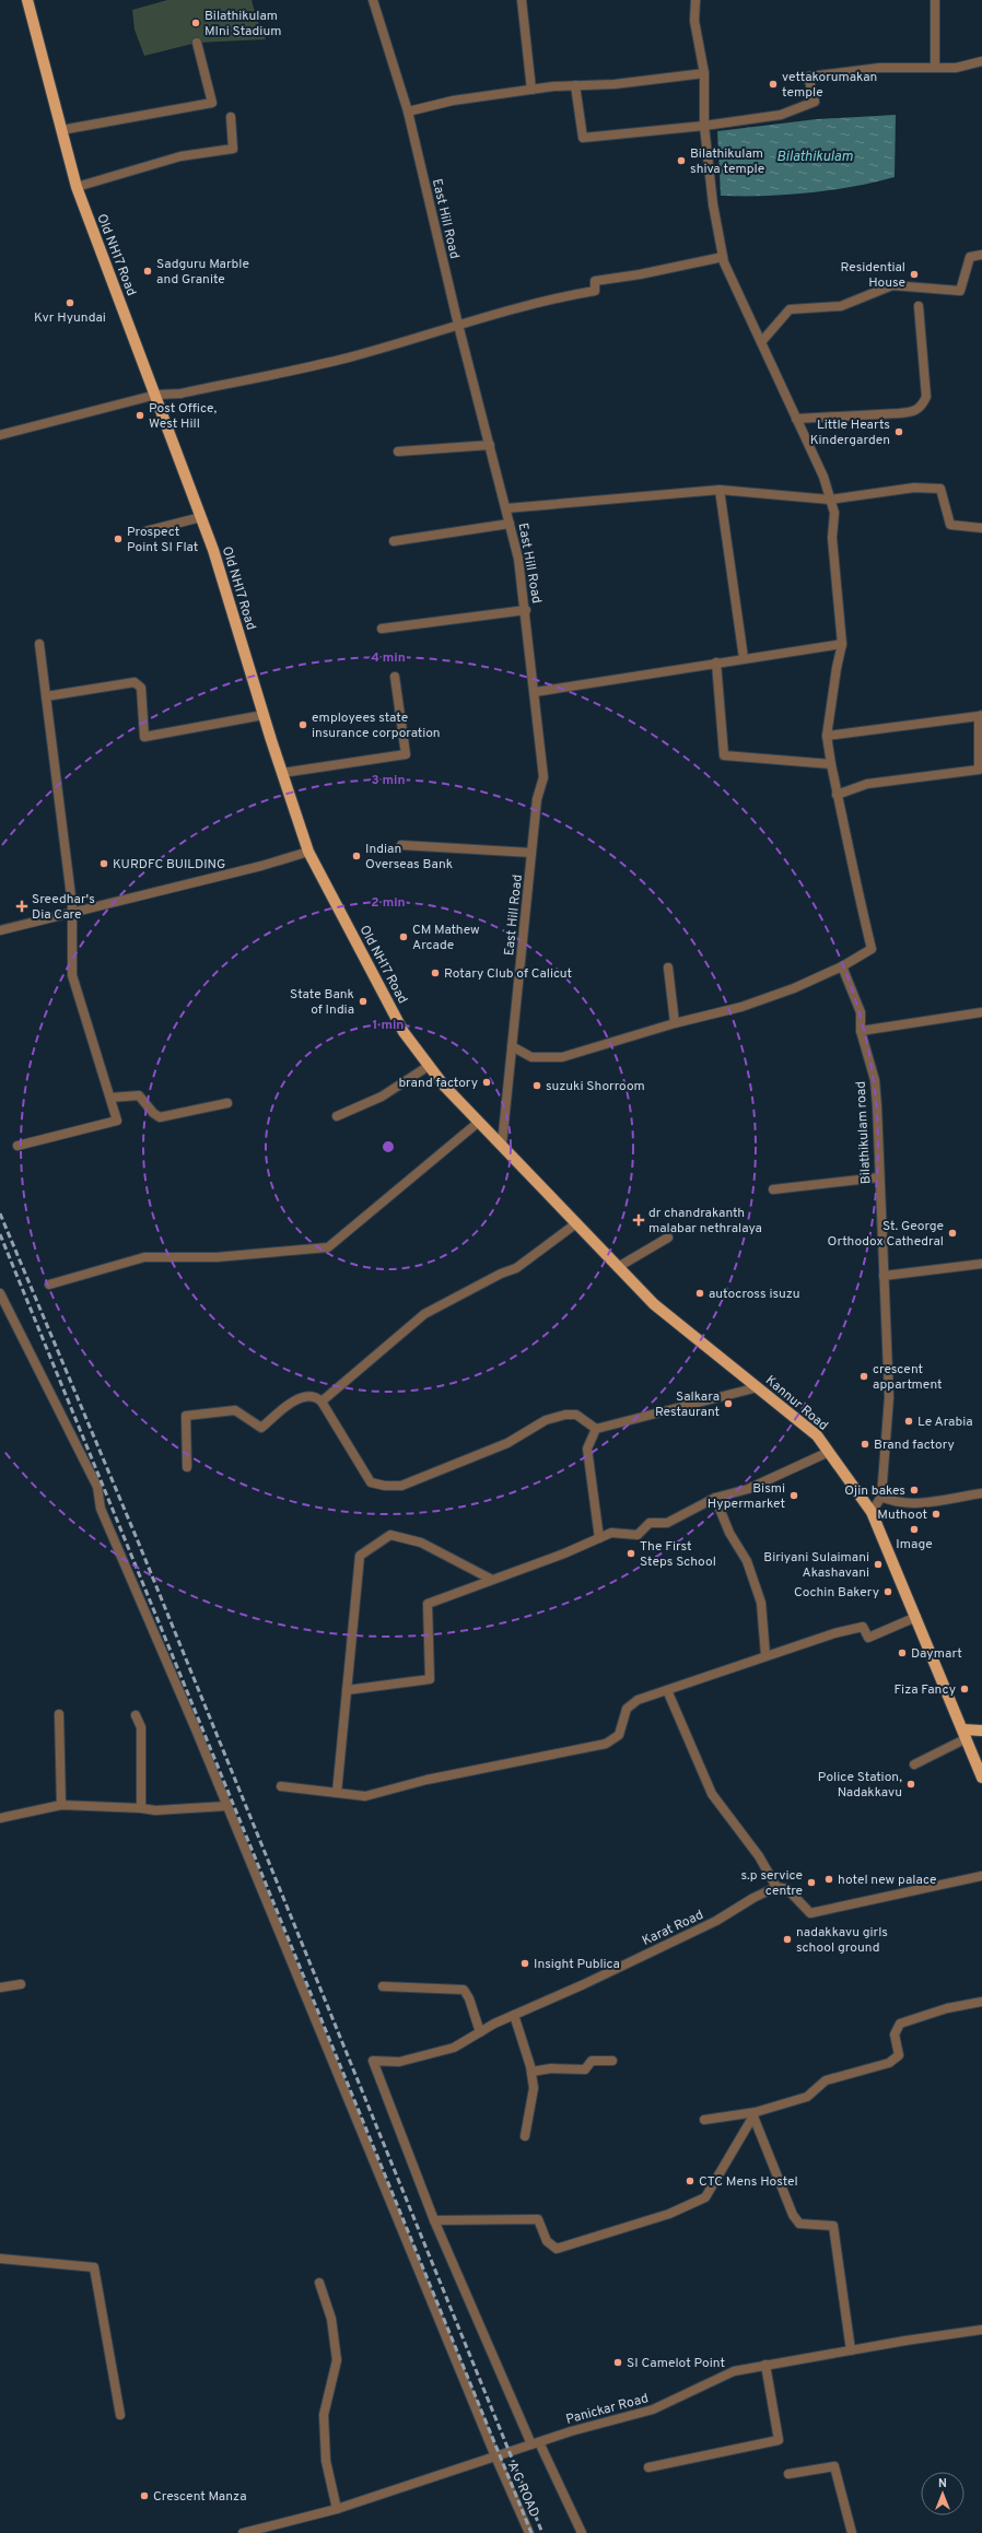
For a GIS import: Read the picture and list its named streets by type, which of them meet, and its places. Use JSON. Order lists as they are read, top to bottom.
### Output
{
  "streets": {
    "main road": ["Old NH17 Road", "Kannur Road"],
    "street": [
      "East Hill Road",
      "Bilathikulam road",
      "Karat Road",
      "Panickar Road",
      "A G ROAD"
    ]
  },
  "crossings": [
    ["East Hill Road", "Old NH17 Road"],
    ["East Hill Road", "Kannur Road"],
    ["Old NH17 Road", "Kannur Road"],
    ["Bilathikulam road", "Kannur Road"],
    ["Panickar Road", "A G ROAD"]
  ],
  "water": ["Bilathikulam"],
  "places": {
    "other": [
      "Bilathikulam MIni Stadium",
      "vettakorumakan temple",
      "Bilathikulam shiva temple",
      "Sadguru Marble and Granite",
      "Residential House",
      "Kvr Hyundai",
      "Post Office, West Hill",
      "Little Hearts Kindergarden",
      "Prospect Point SI Flat",
      "employees state insurance corporation",
      "Indian Overseas Bank",
      "KURDFC BUILDING",
      "CM Mathew Arcade",
      "Rotary Club of Calicut",
      "State Bank of India",
      "brand factory",
      "suzuki Shorroom",
      "St. George Orthodox Cathedral",
      "autocross isuzu",
      "crescent appartment",
      "Salkara Restaurant",
      "Le Arabia",
      "Brand factory",
      "Ojin bakes",
      "Bismi Hypermarket",
      "Muthoot",
      "Image",
      "The First Steps School",
      "Biriyani Sulaimani Akashavani",
      "Cochin Bakery",
      "Daymart",
      "Fiza Fancy",
      "Police Station, Nadakkavu",
      "hotel new palace",
      "s.p service centre",
      "nadakkavu girls school ground",
      "Insight Publica",
      "CTC Mens Hostel",
      "SI Camelot Point",
      "Crescent Manza"
    ],
    "health": ["Sreedhar's Dia Care", "dr chandrakanth malabar nethralaya"]
  },
  "north": "top",
  "rings": [
    "4 min",
    "3 min",
    "2 min",
    "1 min"
  ]
}
